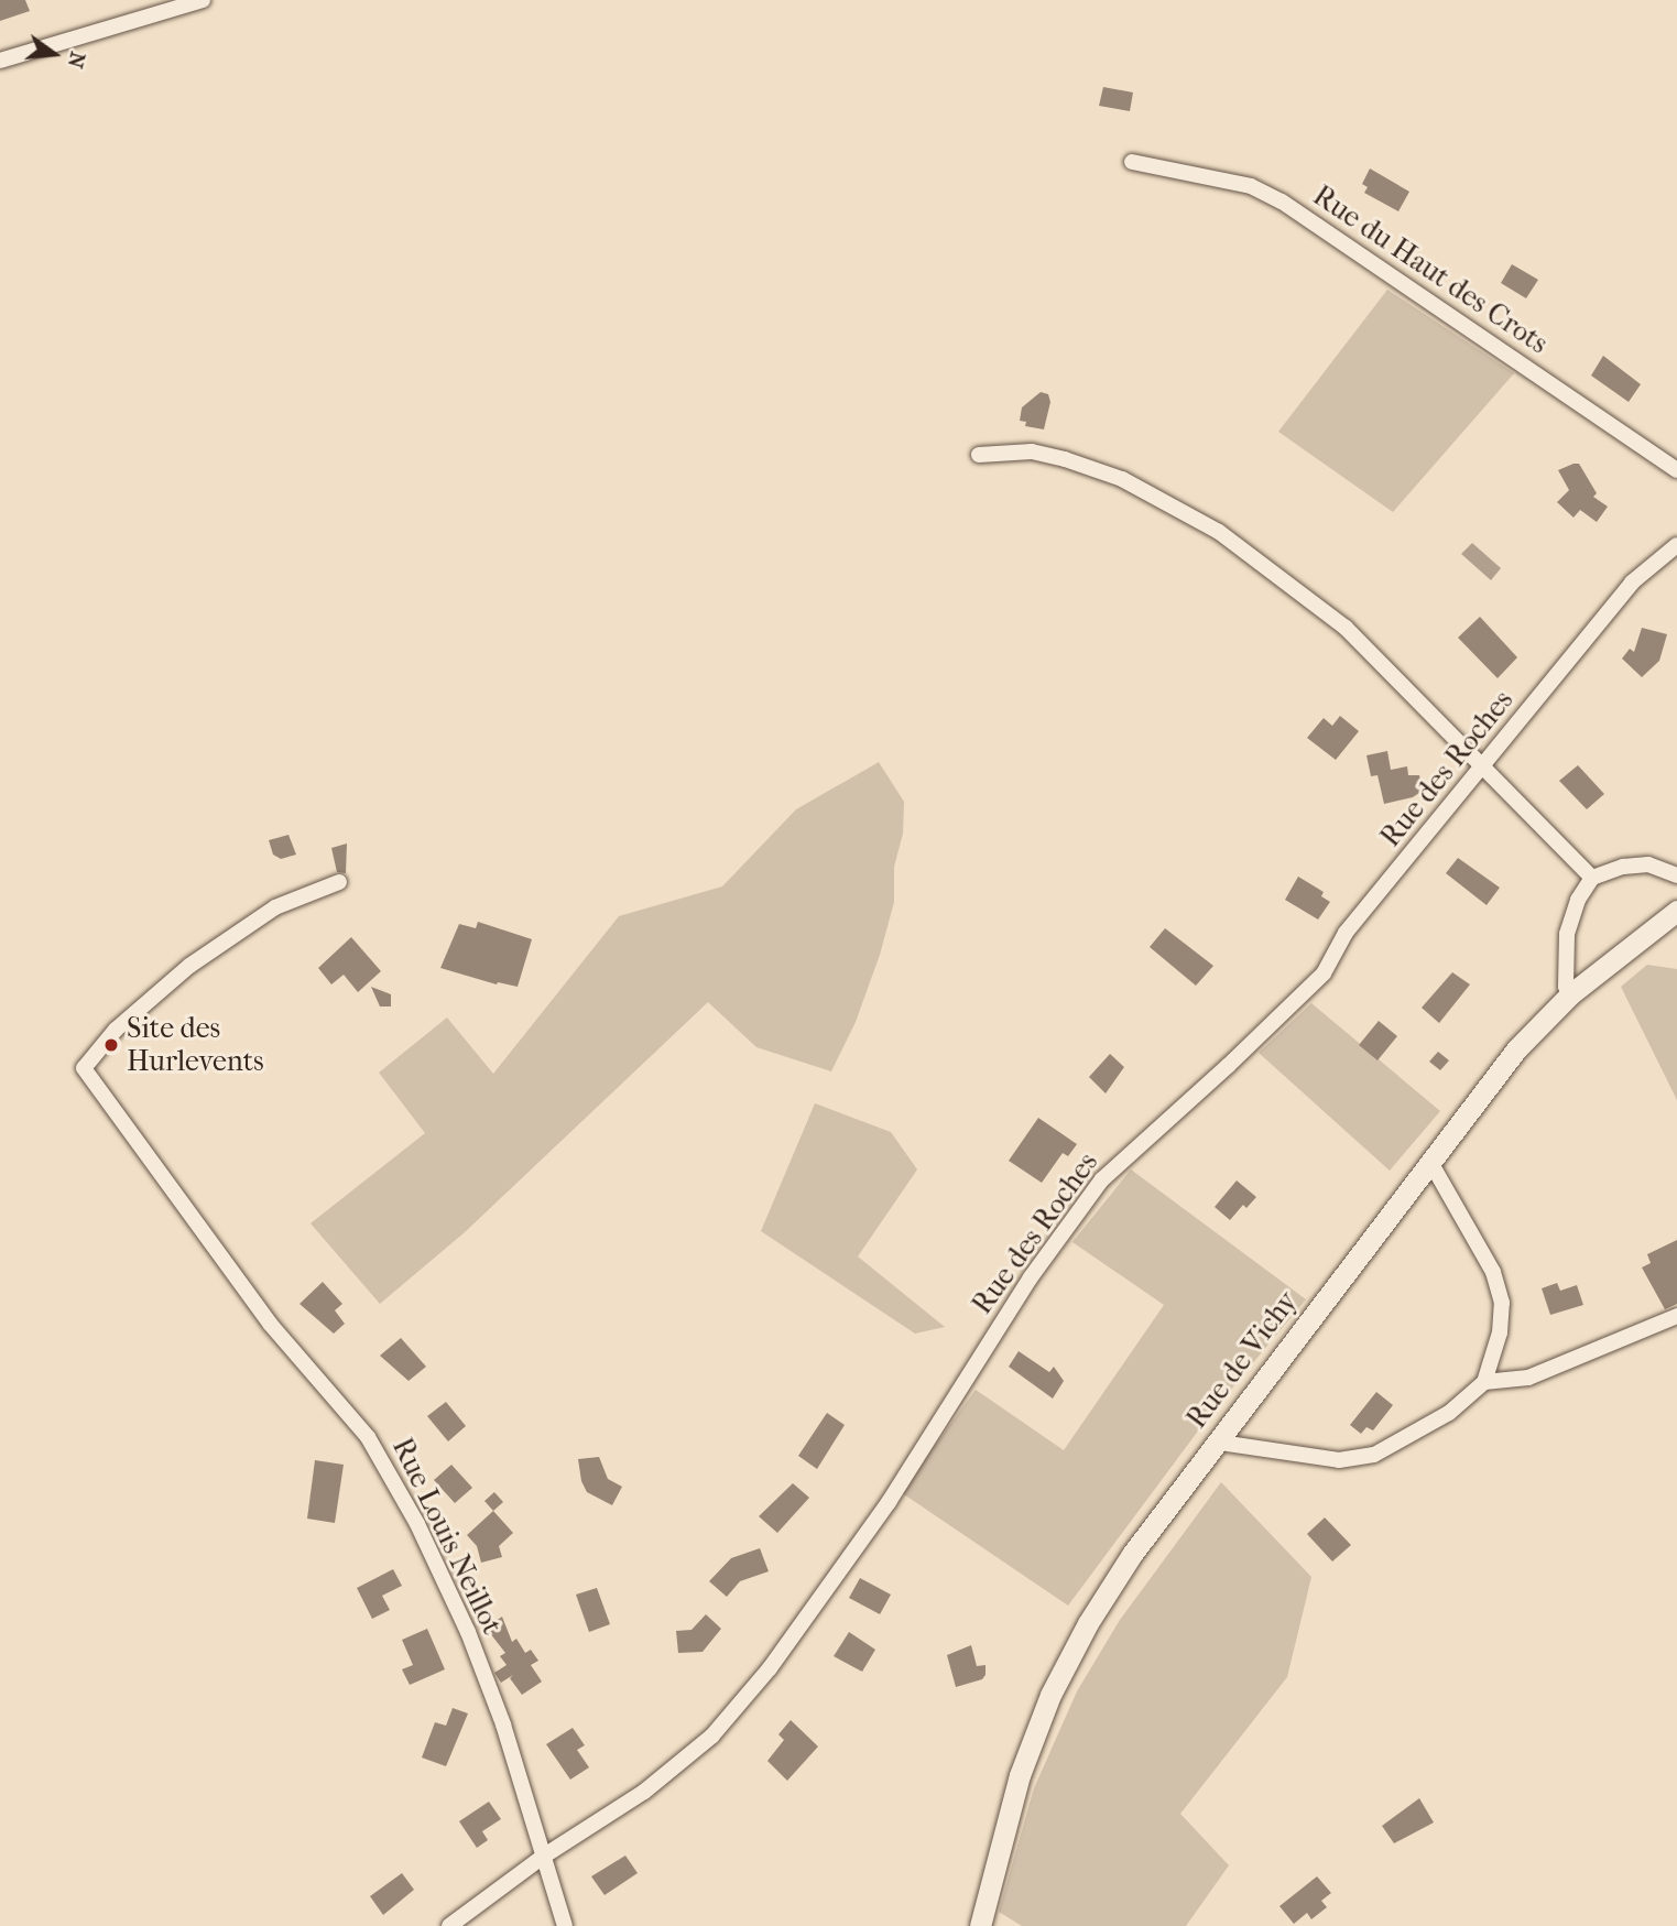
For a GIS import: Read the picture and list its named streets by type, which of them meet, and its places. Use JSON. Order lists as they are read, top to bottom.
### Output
{
  "streets": {
    "street": [
      "Rue du Haut des Crots",
      "Rue des Roches",
      "Rue de Vichy",
      "Rue Louis Neillot"
    ]
  },
  "crossings": [
    ["Rue des Roches", "Rue Louis Neillot"]
  ],
  "places": ["Site des Hurlevents"],
  "north": "right"
}
